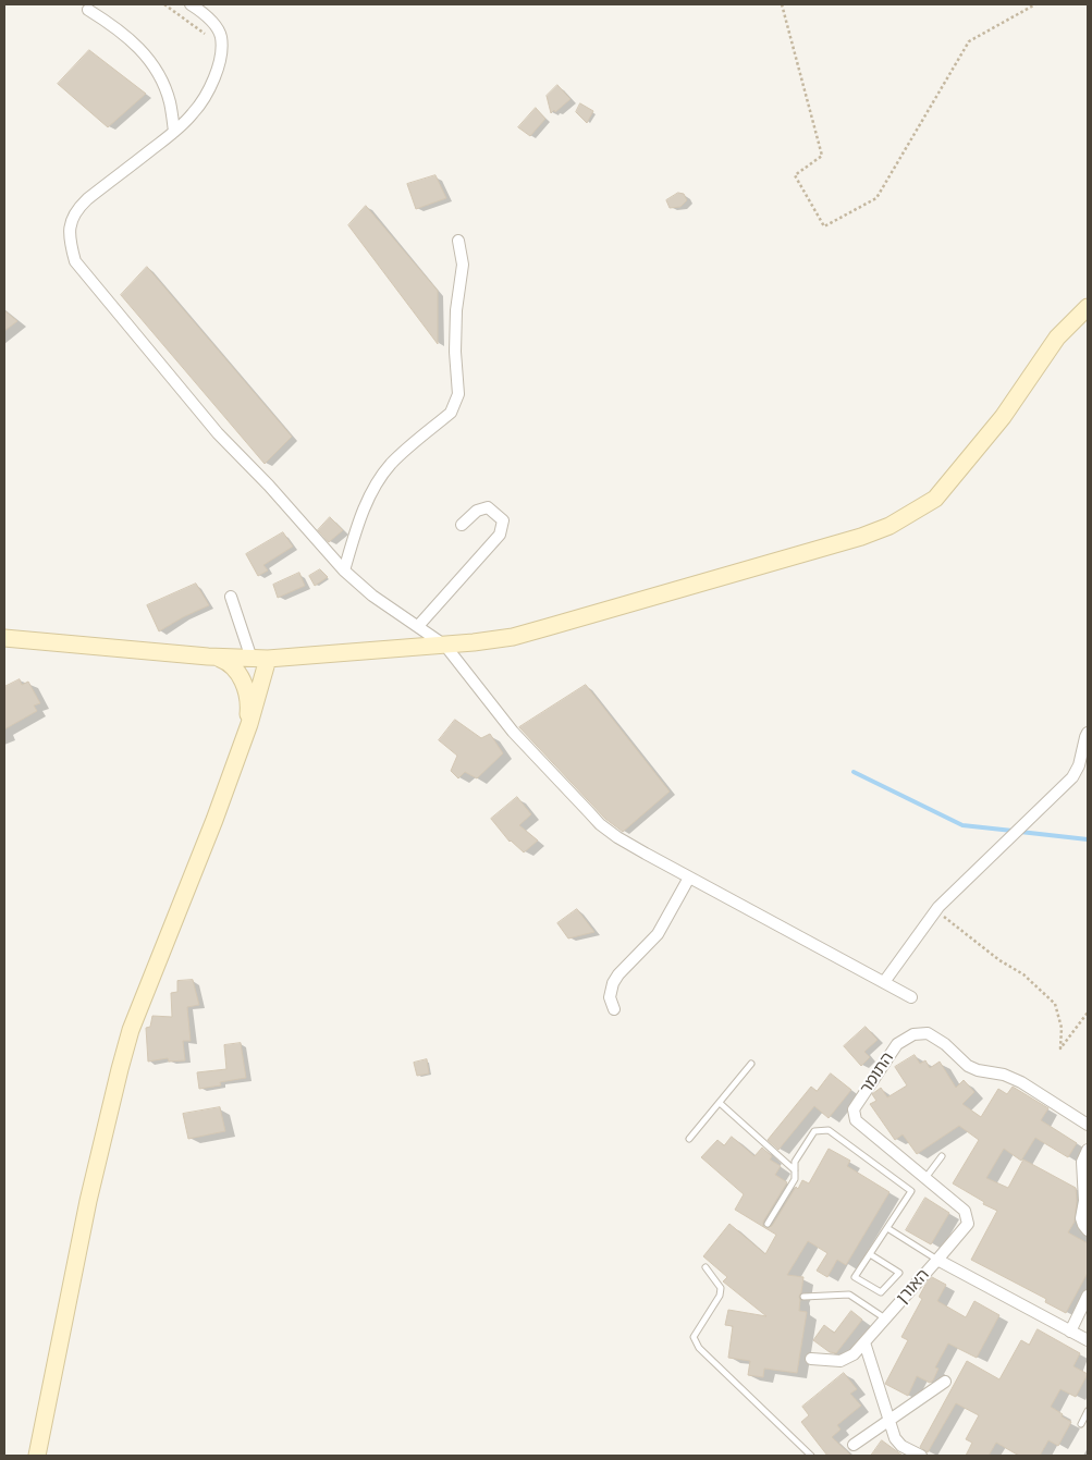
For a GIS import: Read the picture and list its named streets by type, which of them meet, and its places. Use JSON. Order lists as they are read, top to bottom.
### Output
{
  "streets": {
    "street": ["התומר", "האורן"]
  },
  "crossings": [
    ["התומר", "האורן"]
  ]
}
